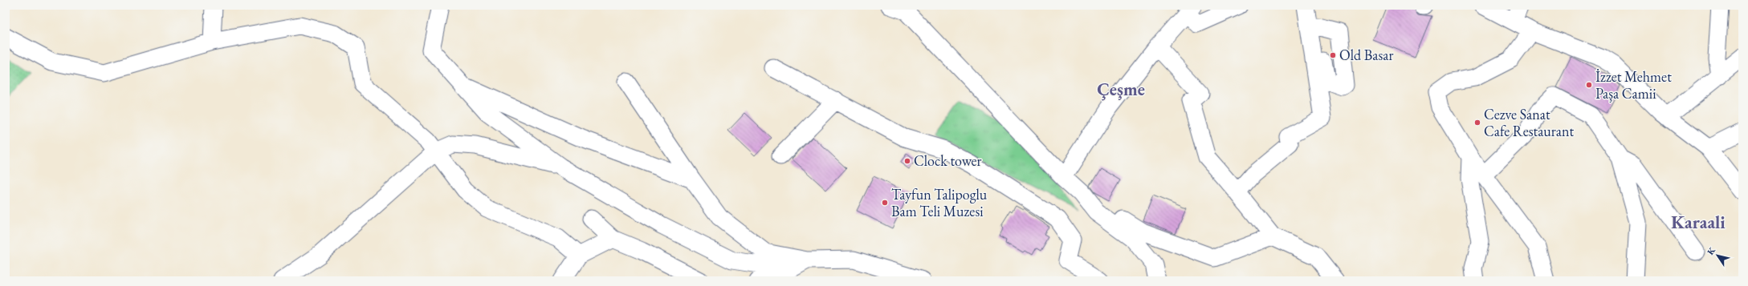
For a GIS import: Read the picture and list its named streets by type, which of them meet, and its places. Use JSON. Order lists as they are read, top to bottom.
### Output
{
  "districts": ["Çeşme", "Karaali"],
  "places": [
    "Old Basar",
    "İzzet Mehmet Paşa Camii",
    "Cezve Sanat Cafe Restaurant",
    "Clock tower",
    "Tayfun Talipoglu Bam Teli Muzesi"
  ],
  "north": "top left"
}
